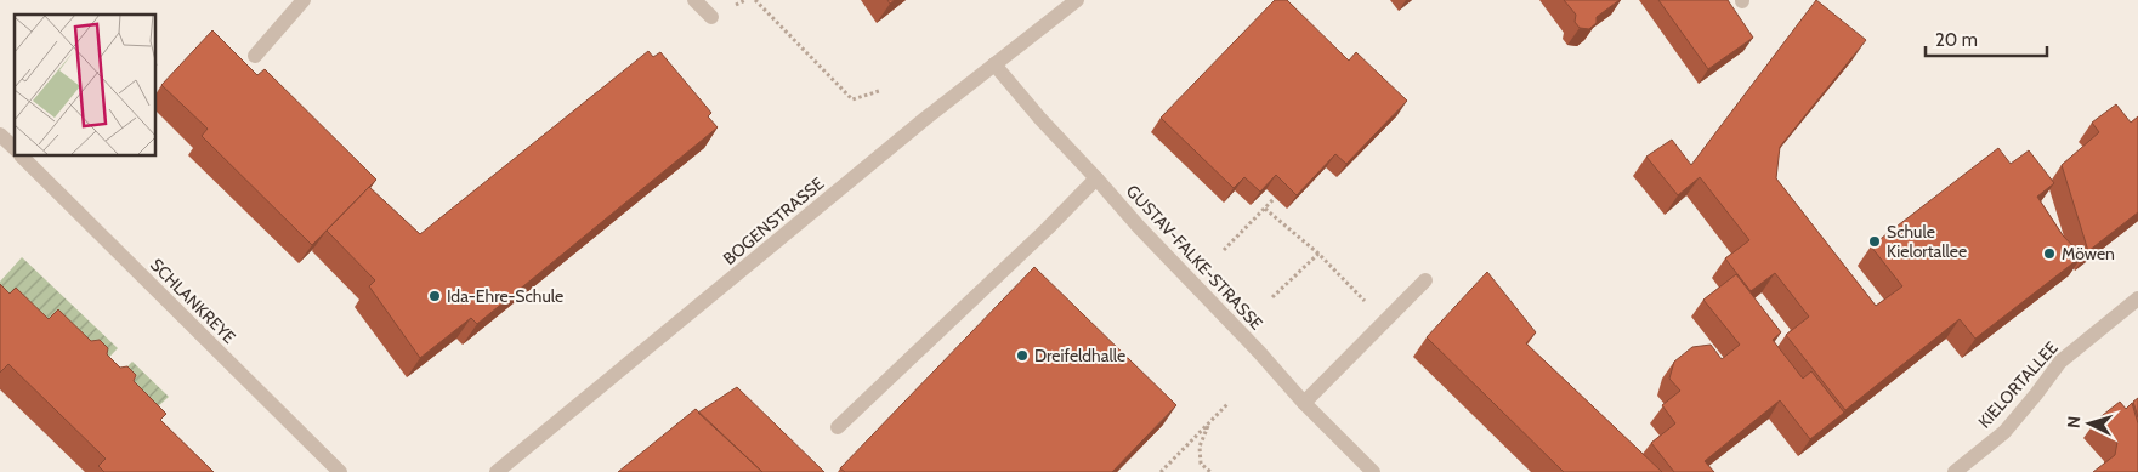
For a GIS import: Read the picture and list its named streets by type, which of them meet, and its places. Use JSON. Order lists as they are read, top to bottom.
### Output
{
  "streets": {
    "street": [
      "BOGENSTRASSE",
      "GUSTAV-FALKE-STRASSE",
      "SCHLANKREYE",
      "KIELORTALLEE"
    ]
  },
  "crossings": [
    ["BOGENSTRASSE", "GUSTAV-FALKE-STRASSE"]
  ],
  "places": [
    "Schule Kielortallee",
    "Möwen",
    "Ida-Ehre-Schule",
    "Dreifeldhalle"
  ],
  "scale_bar": "20 m",
  "north": "left"
}
